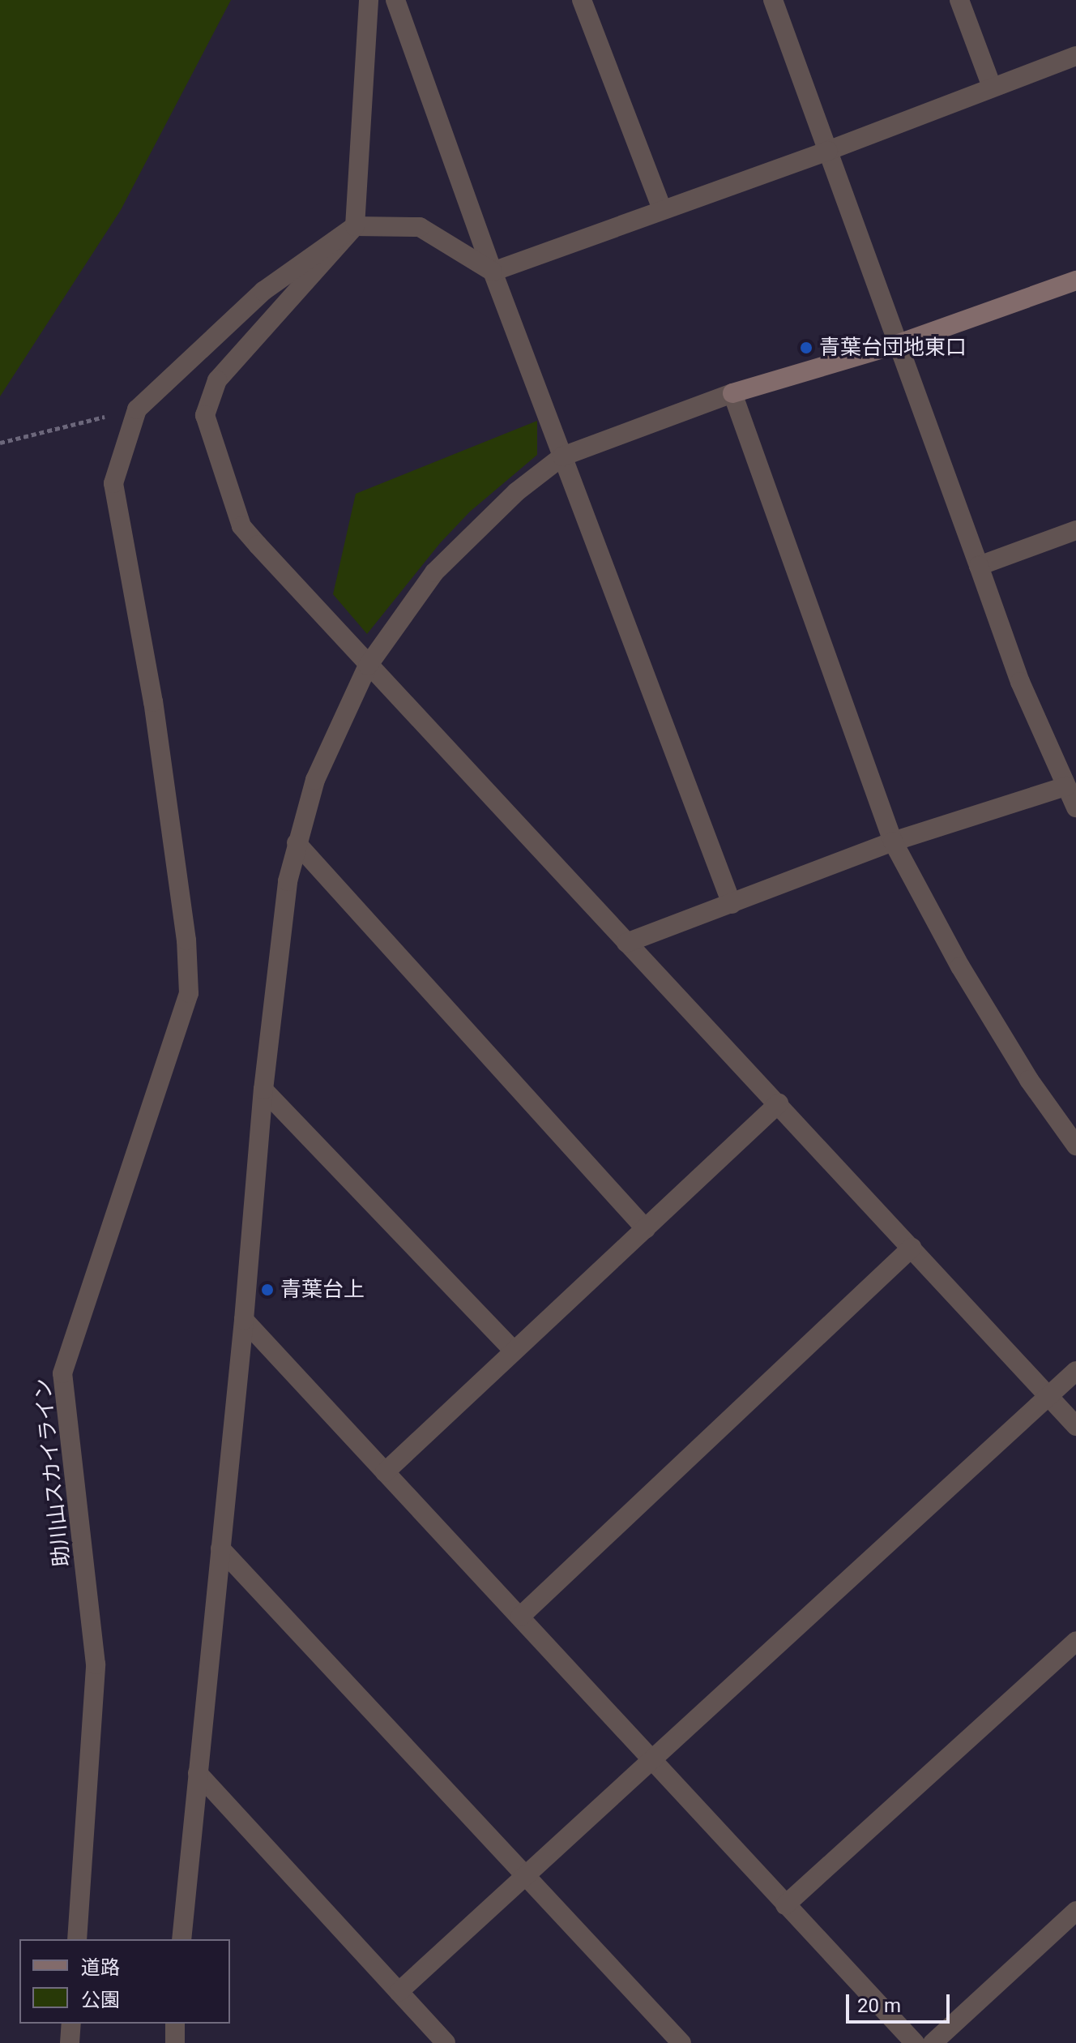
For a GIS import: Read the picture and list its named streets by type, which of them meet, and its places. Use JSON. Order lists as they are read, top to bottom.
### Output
{
  "streets": {
    "street": ["助川山スカイライン"]
  },
  "places": ["青葉台団地東口", "青葉台上"],
  "legend": ["道路", "公園"],
  "scale_bar": "20 m"
}
